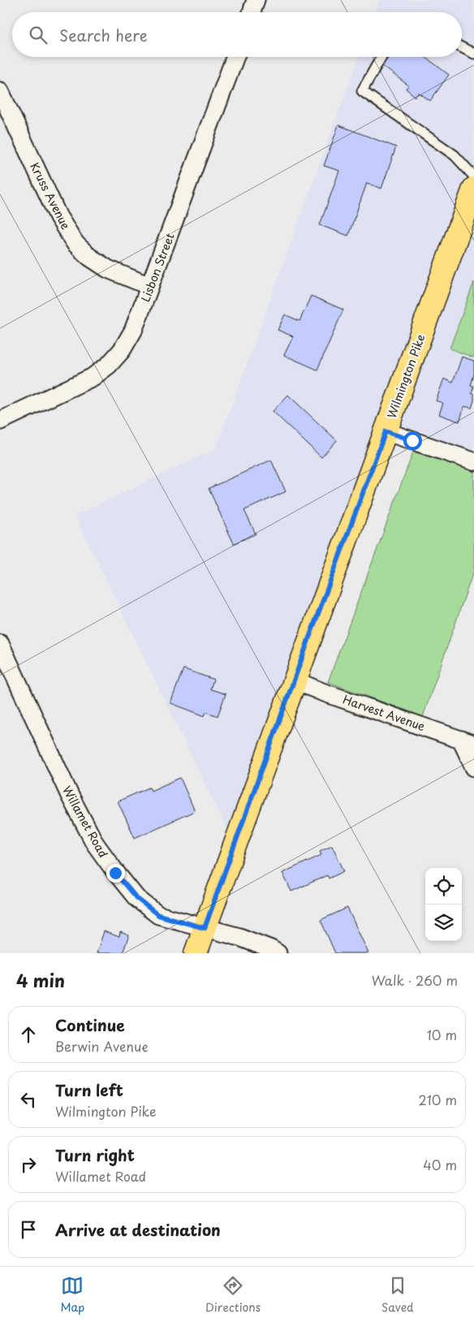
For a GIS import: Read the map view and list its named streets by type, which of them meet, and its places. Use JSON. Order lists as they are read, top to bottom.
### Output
{
  "streets": {
    "main road": ["Wilmington Pike"],
    "street": [
      "Kruss Avenue",
      "Lisbon Street",
      "Harvest Avenue",
      "Willamet Road"
    ]
  },
  "crossings": [
    ["Kruss Avenue", "Lisbon Street"],
    ["Wilmington Pike", "Harvest Avenue"],
    ["Wilmington Pike", "Willamet Road"]
  ],
  "page": {
    "search": "Search here",
    "heading": ["4 min", "Walk · 260 m"],
    "list": [
      ["Continue", "Berwin Avenue", "10 m"],
      ["Turn left", "Wilmington Pike", "210 m"],
      ["Turn right", "Willamet Road", "40 m"],
      "Arrive at destination"
    ],
    "nav": ["Map", "Directions", "Saved"]
  }
}
